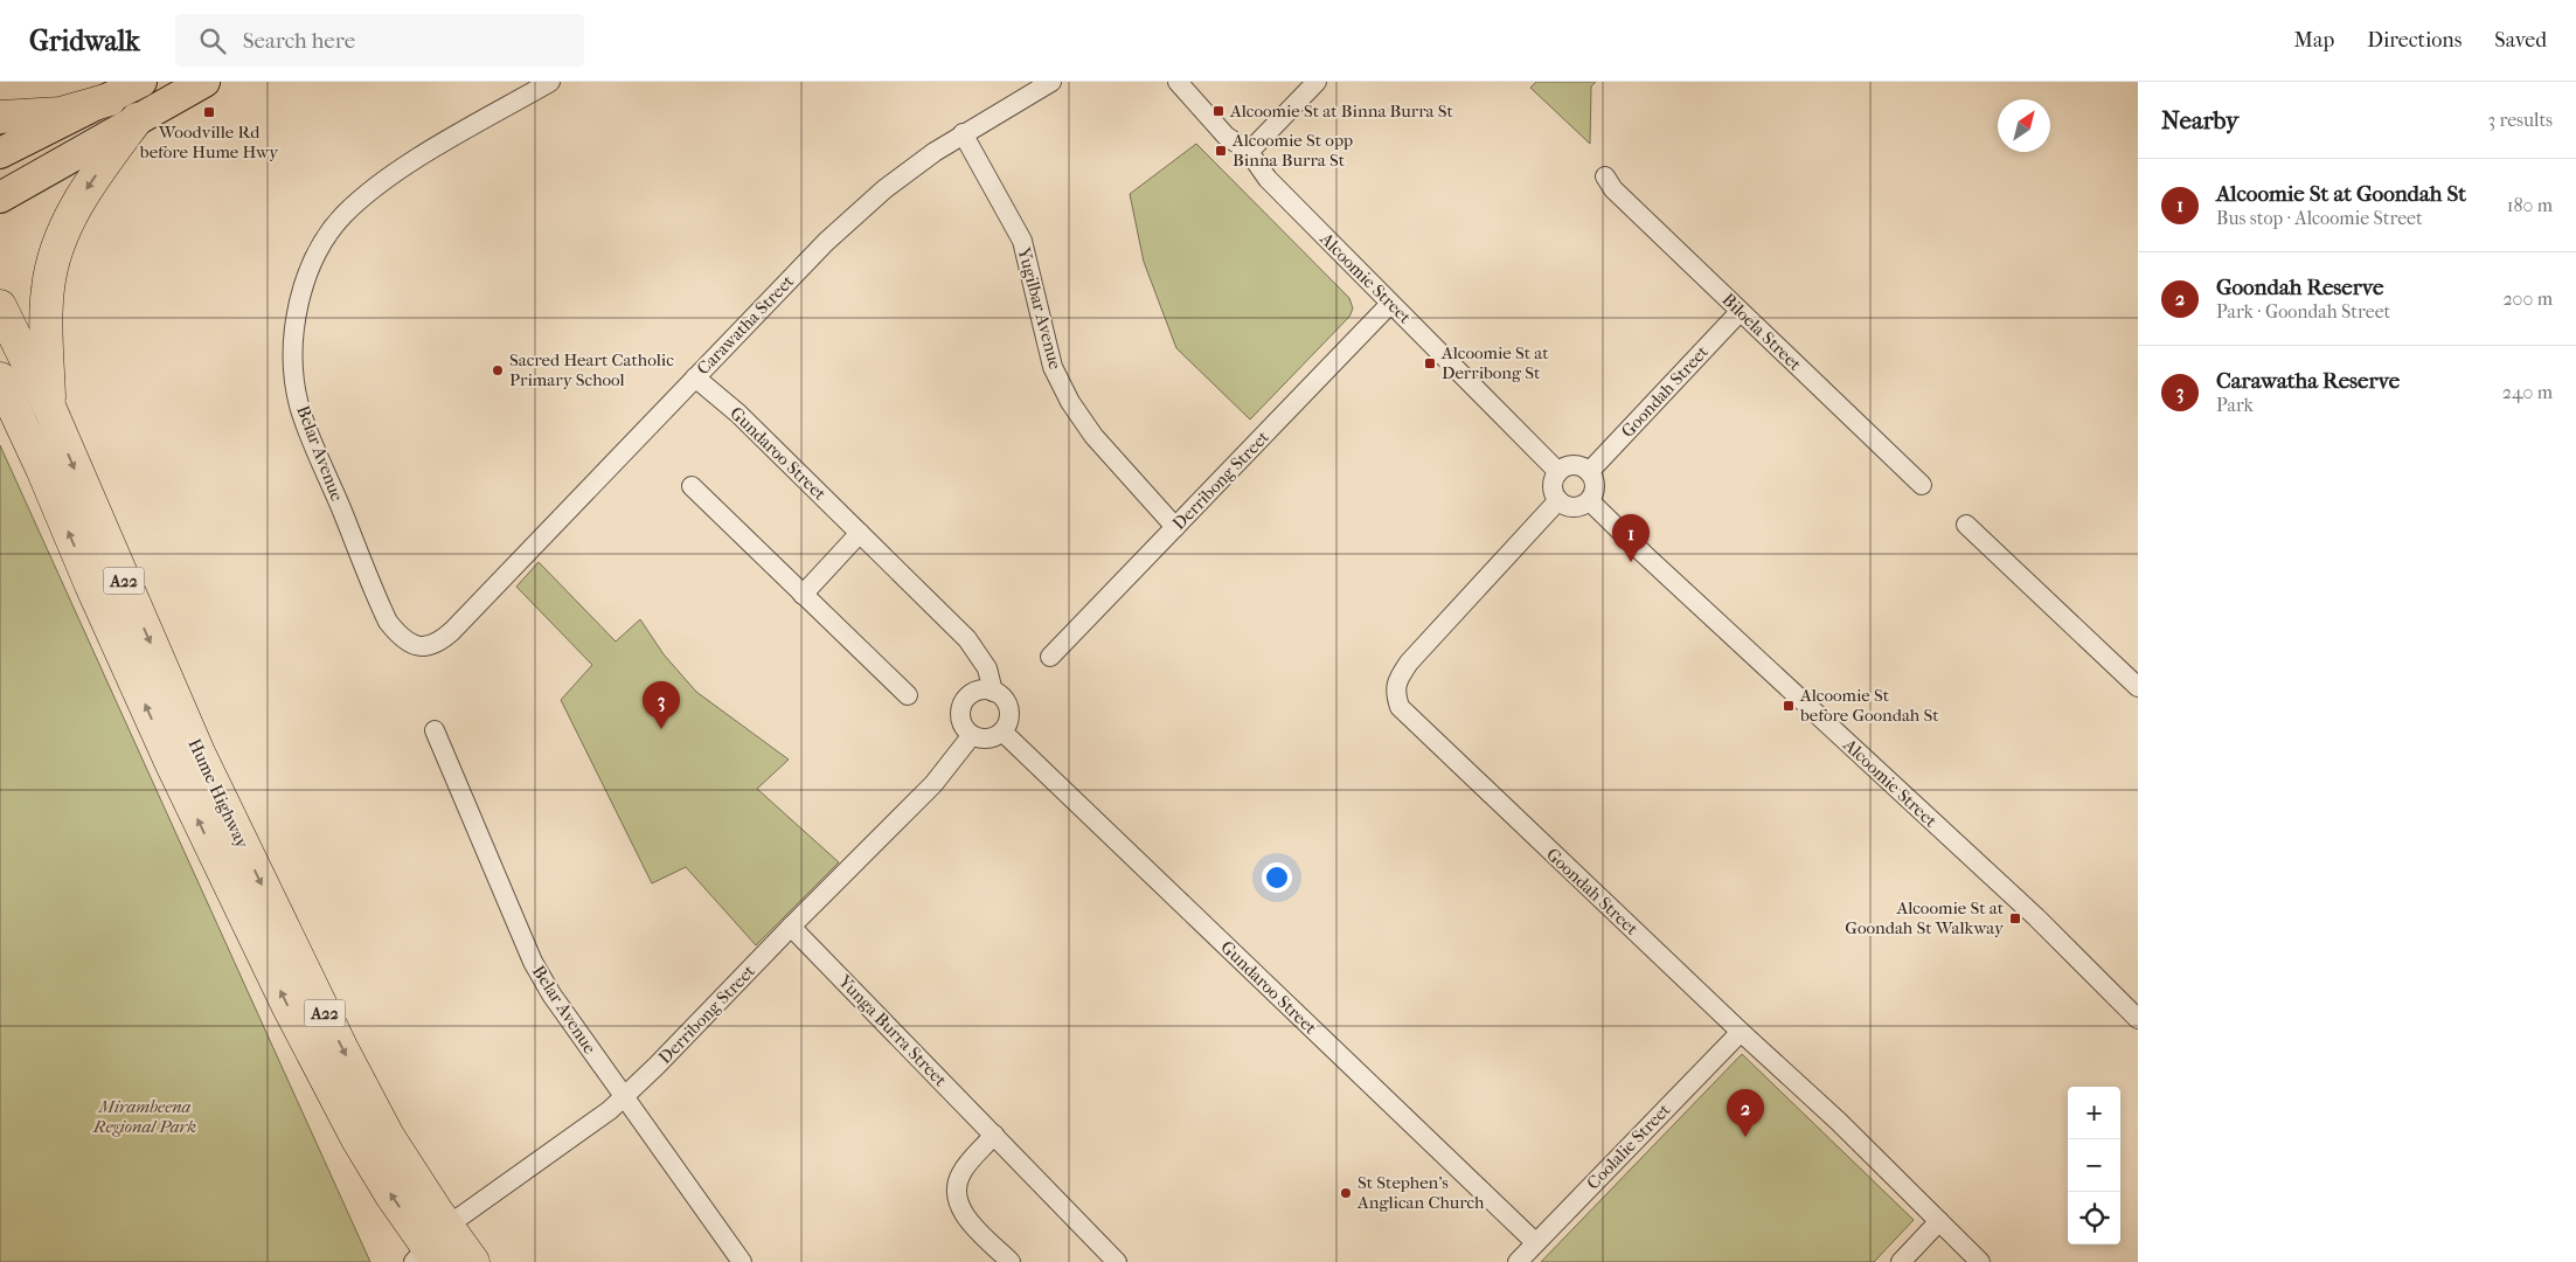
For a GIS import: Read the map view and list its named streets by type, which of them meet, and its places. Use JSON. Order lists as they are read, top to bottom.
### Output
{
  "streets": {
    "highway": ["A22", "Hume Highway"],
    "street": [
      "Alcoomie Street",
      "Yugilbar Avenue",
      "Carawatha Street",
      "Biloela Street",
      "Goondah Street",
      "Belar Avenue",
      "Gundaroo Street",
      "Derribong Street",
      "Yunga Burra Street",
      "Coolalie Street"
    ]
  },
  "crossings": [
    ["Alcoomie Street", "Goondah Street"],
    ["Alcoomie Street", "Derribong Street"],
    ["Yugilbar Avenue", "Carawatha Street"],
    ["Yugilbar Avenue", "Derribong Street"],
    ["Carawatha Street", "Belar Avenue"],
    ["Carawatha Street", "Gundaroo Street"],
    ["Biloela Street", "Goondah Street"],
    ["Goondah Street", "Coolalie Street"],
    ["Belar Avenue", "Derribong Street"],
    ["Gundaroo Street", "Derribong Street"],
    ["Gundaroo Street", "Coolalie Street"],
    ["Derribong Street", "Hume Highway"],
    ["Derribong Street", "Yunga Burra Street"]
  ],
  "parks": ["Mirambeena Regional Park"],
  "places": {
    "transit": [
      "Alcoomie St at Binna Burra St",
      "Woodville Rd before Hume Hwy",
      "Alcoomie St opp Binna Burra St",
      "Alcoomie St at Derribong St",
      "Alcoomie St before Goondah St",
      "Alcoomie St at Goondah St Walkway"
    ],
    "other": ["Sacred Heart Catholic Primary School", "St Stephen's Anglican Church"]
  },
  "north": "top right",
  "page": {
    "header": "Gridwalk",
    "search": "Search here",
    "nav": ["Map", "Directions", "Saved"],
    "heading": ["Nearby", "3 results"],
    "list": [
      {
        "mark": "1",
        "name": "Alcoomie St at Goondah St",
        "note": "Bus stop · Alcoomie Street",
        "value": "180 m"
      },
      {
        "mark": "2",
        "name": "Goondah Reserve",
        "note": "Park · Goondah Street",
        "value": "200 m"
      },
      {
        "mark": "3",
        "name": "Carawatha Reserve",
        "note": "Park",
        "value": "240 m"
      }
    ],
    "pins": ["1", "3", "2"],
    "map_buttons": ["+", "−"]
  }
}
